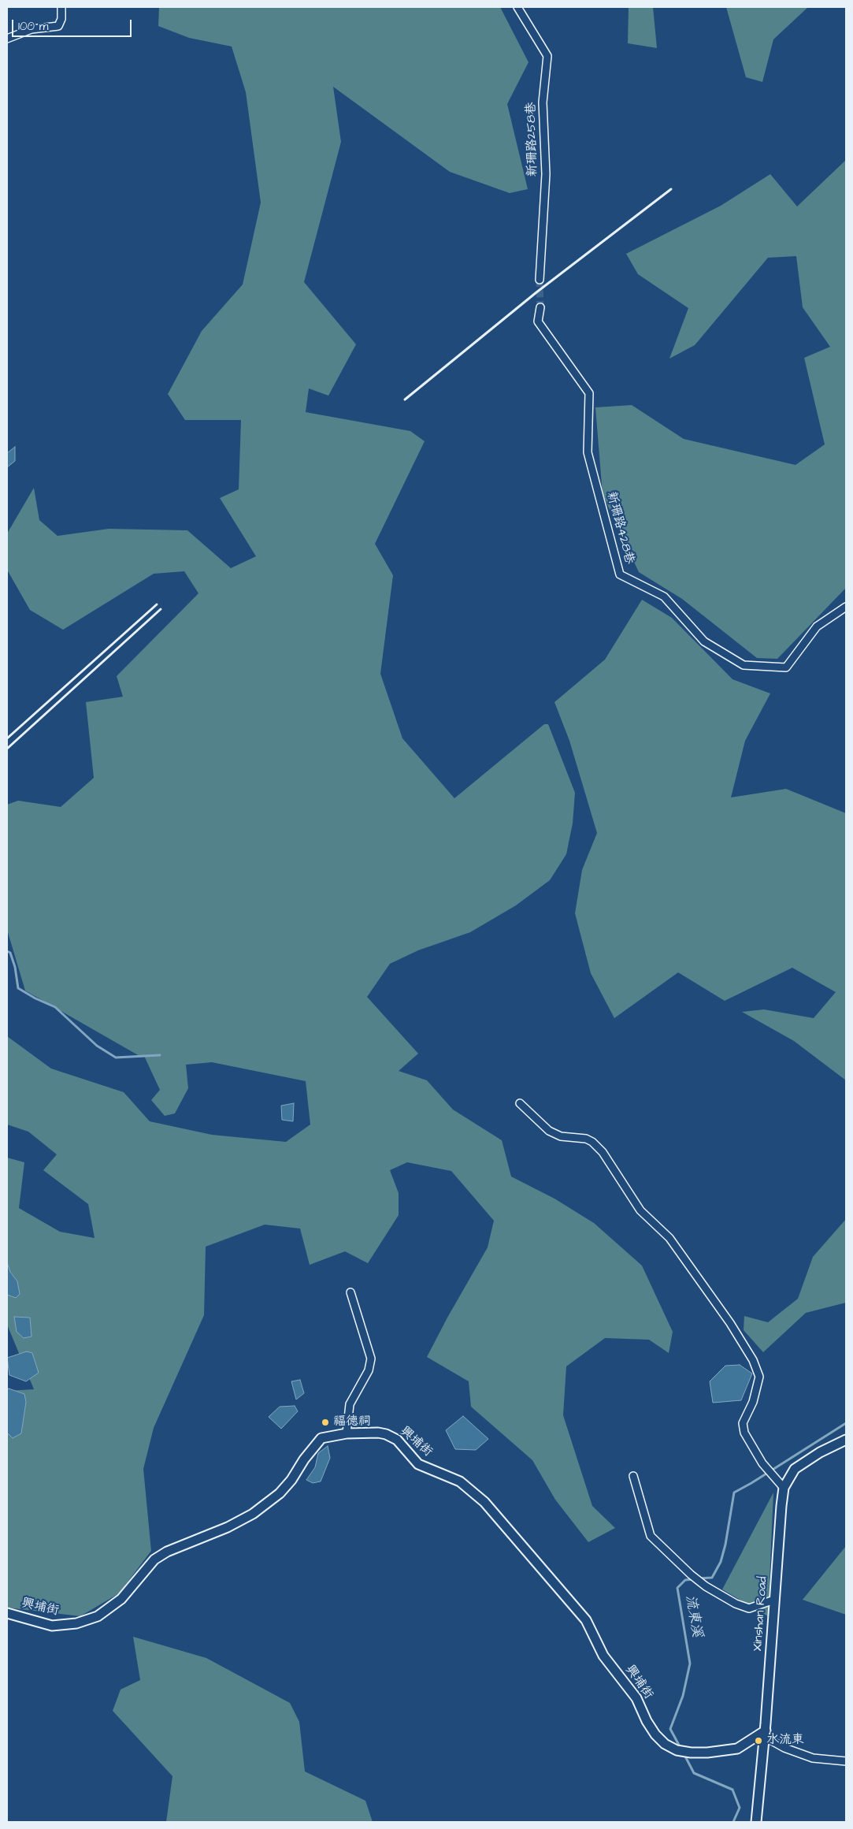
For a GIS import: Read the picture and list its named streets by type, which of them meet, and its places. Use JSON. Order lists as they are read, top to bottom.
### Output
{
  "streets": {
    "street": [
      "新珊路258巷",
      "新珊路428巷",
      "興埔街",
      "Xinshan Road"
    ]
  },
  "crossings": [
    ["興埔街", "Xinshan Road"]
  ],
  "water": ["流東溪"],
  "places": ["福德祠", "水流東"],
  "scale_bar": "100 m"
}
